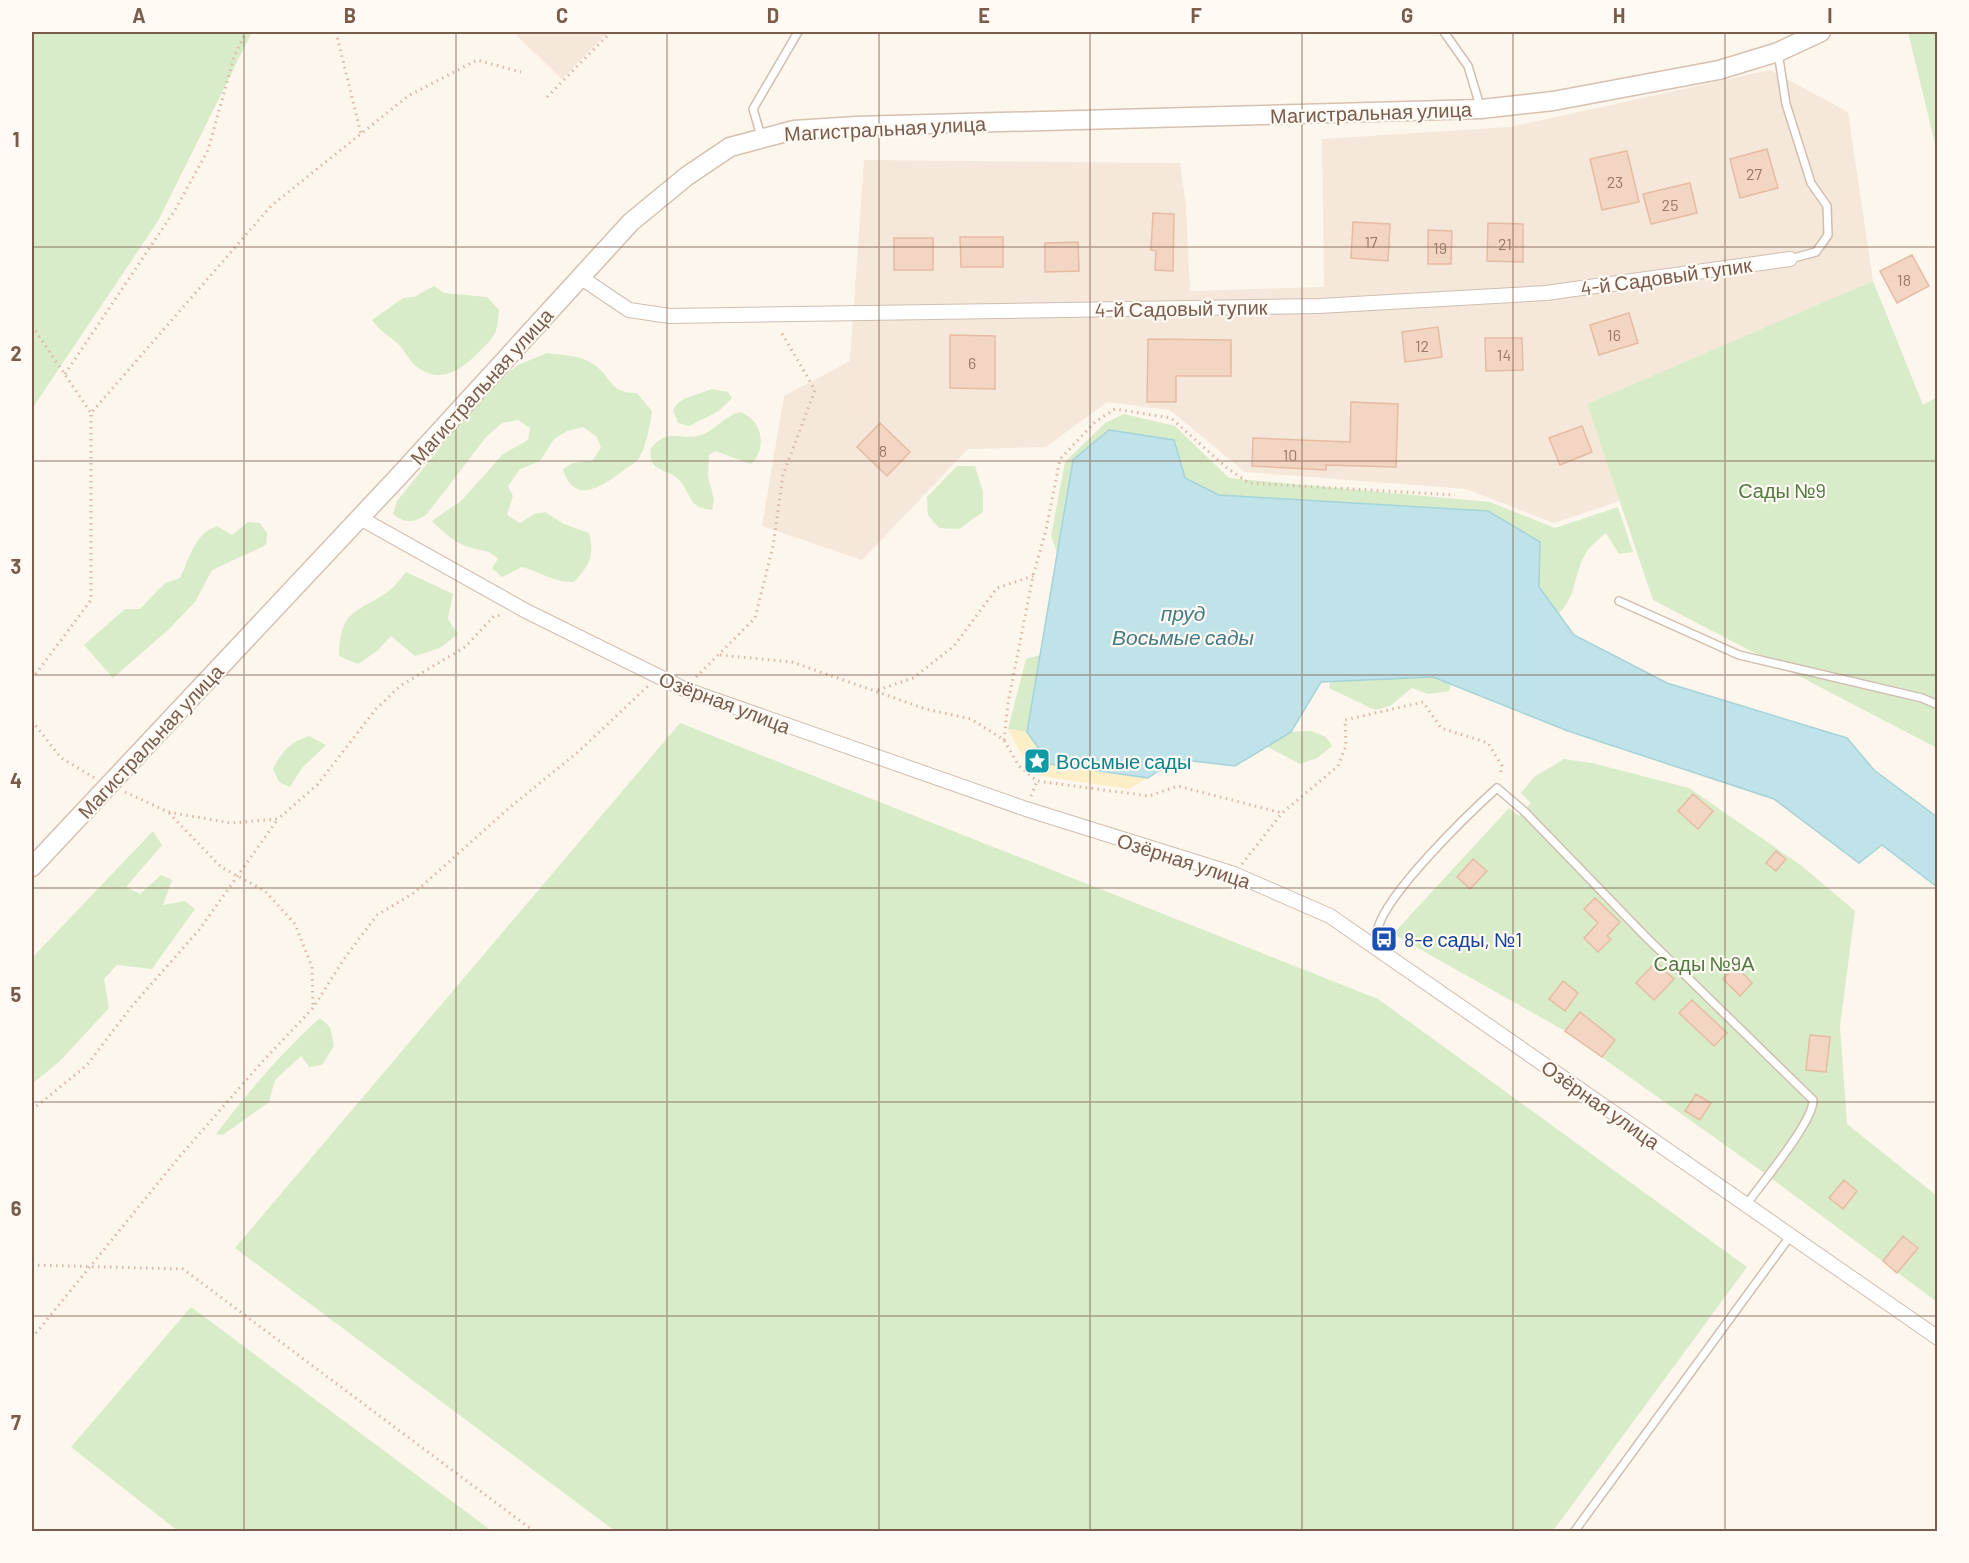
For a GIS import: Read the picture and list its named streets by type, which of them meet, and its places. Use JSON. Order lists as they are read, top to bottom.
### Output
{
  "streets": {
    "street": ["Магистральная улица", "4-й Садовый тупик", "Озёрная улица"]
  },
  "crossings": [
    ["Магистральная улица", "4-й Садовый тупик"],
    ["Магистральная улица", "Озёрная улица"]
  ],
  "water": ["пруд Восьмые сады"],
  "parks": ["Сады №9", "Сады №9А"],
  "places": {
    "place": ["Восьмые сады"],
    "bus stop": ["8-е сады, №1"]
  },
  "house_numbers": [
    "27",
    "23",
    "25",
    "17",
    "21",
    "19",
    "18",
    "16",
    "12",
    "14",
    "6",
    "8",
    "10"
  ],
  "grid": {
    "columns": [
      "A",
      "B",
      "C",
      "D",
      "E",
      "F",
      "G",
      "H",
      "I"
    ],
    "rows": [
      "1",
      "2",
      "3",
      "4",
      "5",
      "6",
      "7"
    ]
  }
}
